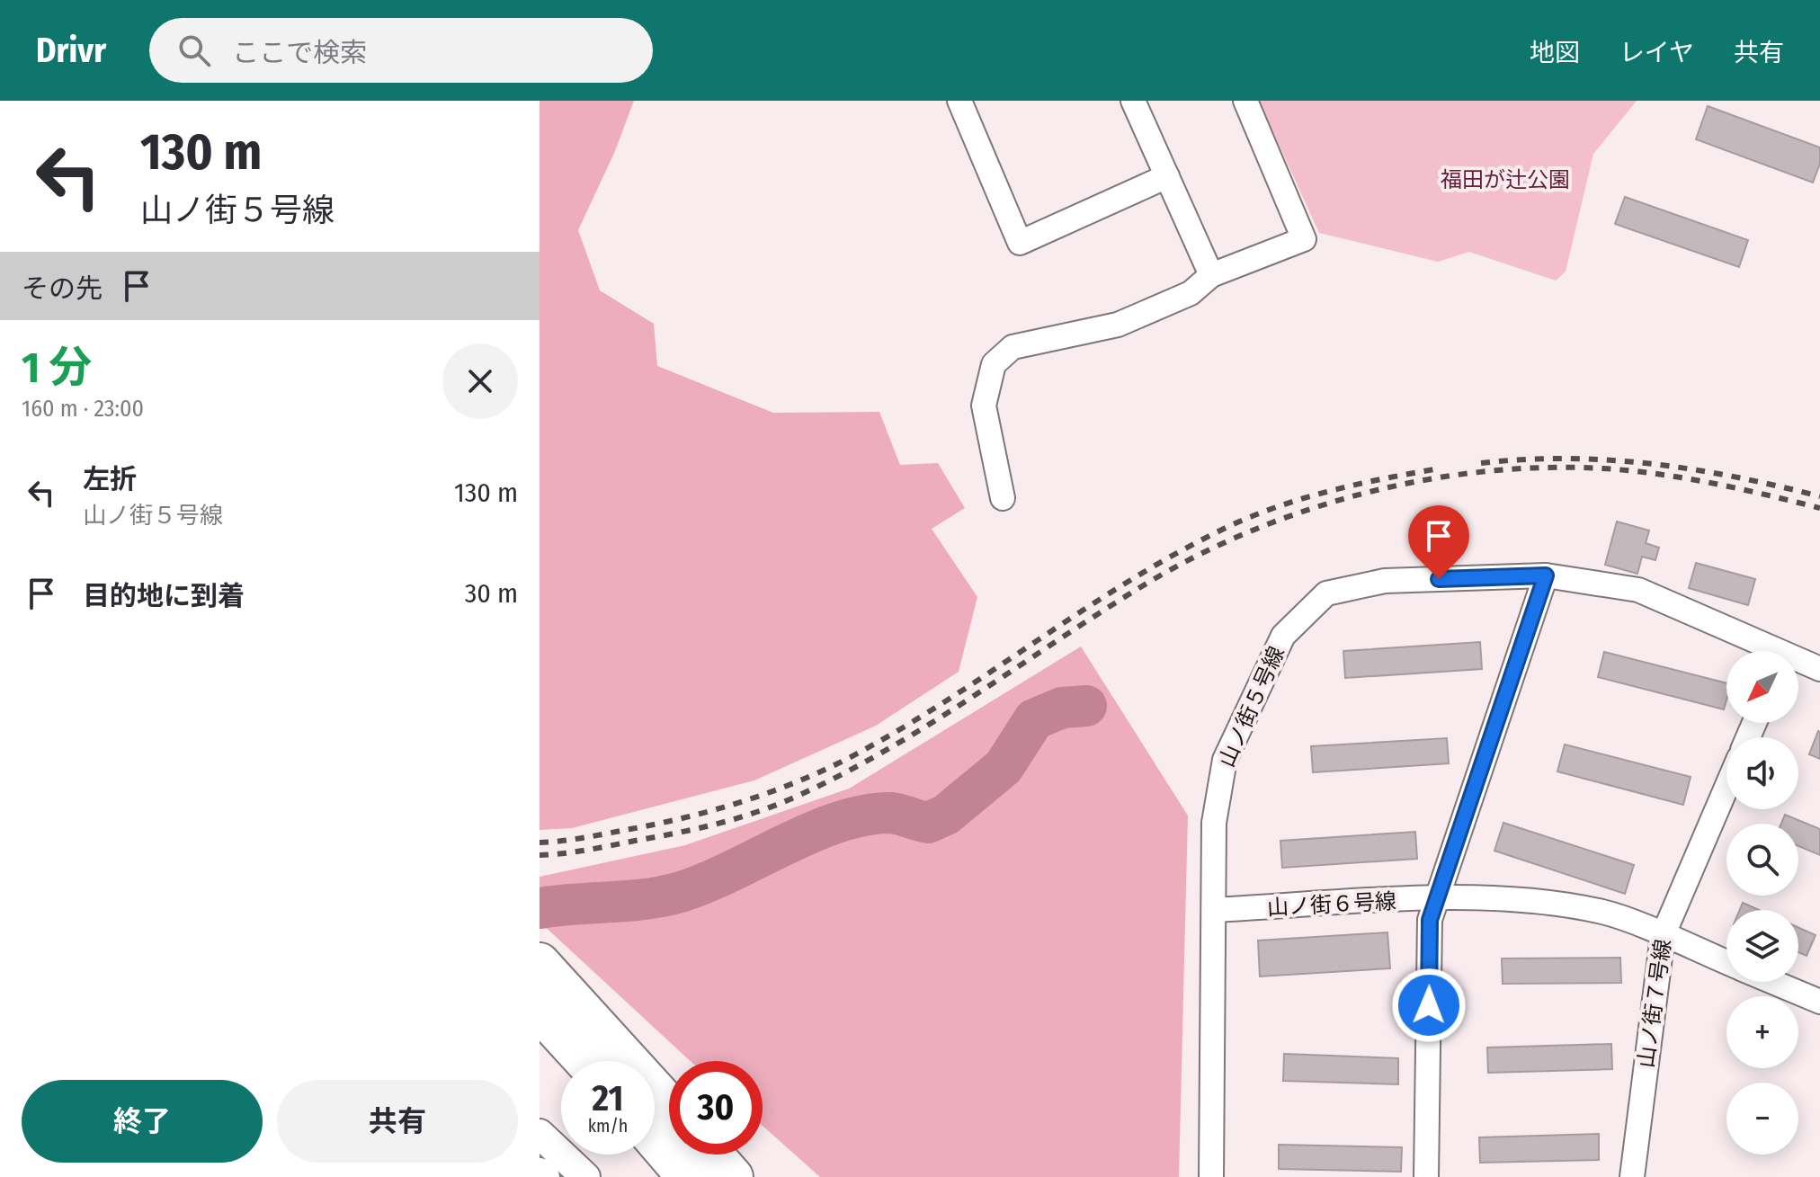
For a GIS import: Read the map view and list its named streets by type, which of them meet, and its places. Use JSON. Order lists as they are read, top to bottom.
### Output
{
  "streets": {
    "street": ["山ノ街５号線", "山ノ街６号線", "山ノ街７号線"]
  },
  "crossings": [
    ["山ノ街５号線", "山ノ街６号線"],
    ["山ノ街６号線", "山ノ街７号線"]
  ],
  "parks": ["福田が辻公園"],
  "north": "bottom left",
  "page": {
    "header": "Drivr",
    "search": "ここで検索",
    "nav": ["地図", "レイヤ", "共有"],
    "turn": ["130 m", "山ノ街５号線"],
    "then": "その先",
    "heading": ["1 分", "160 m · 23:00"],
    "list": [
      {
        "name": "左折",
        "note": "山ノ街５号線",
        "value": "130 m"
      },
      {
        "name": "目的地に到着",
        "value": "30 m"
      }
    ],
    "map_buttons": ["+", "−"],
    "speed": "21 km/h",
    "limit": "30",
    "buttons": ["終了", "共有"]
  }
}
